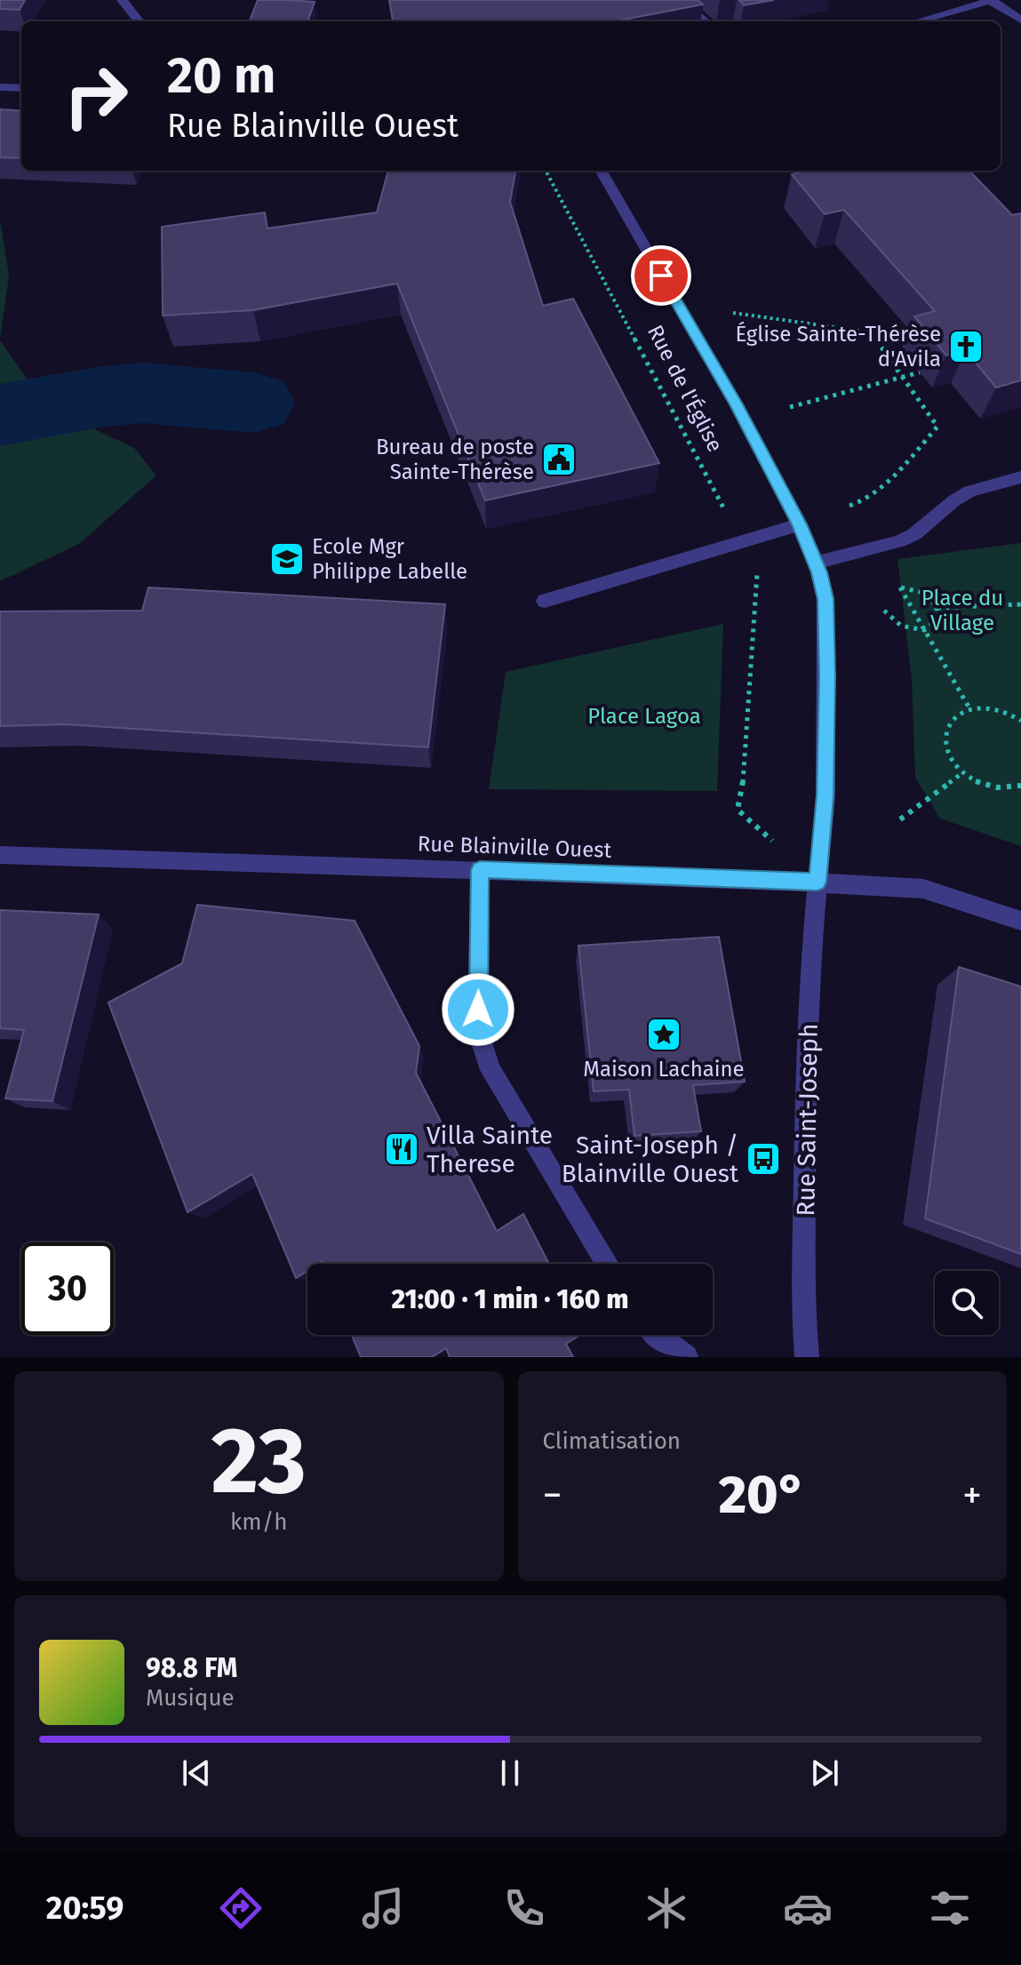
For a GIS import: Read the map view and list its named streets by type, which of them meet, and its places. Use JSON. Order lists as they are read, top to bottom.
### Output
{
  "streets": {
    "street": ["Rue de l'Église", "Rue Blainville Ouest", "Rue Saint-Joseph"]
  },
  "crossings": [
    ["Rue de l'Église", "Rue Blainville Ouest"],
    ["Rue de l'Église", "Rue Saint-Joseph"],
    ["Rue Blainville Ouest", "Rue Saint-Joseph"]
  ],
  "parks": ["Place du Village", "Place Lagoa"],
  "places": {
    "church": ["Église Sainte-Thérèse d'Avila"],
    "public building": ["Bureau de poste Sainte-Thérèse"],
    "school or university": ["Ecole Mgr Philippe Labelle"],
    "place": ["Maison Lachaine"],
    "restaurant": ["Villa Sainte Therese"],
    "bus stop": ["Saint-Joseph / Blainville Ouest"]
  },
  "page": {
    "turn": ["20 m", "Rue Blainville Ouest"],
    "limit": "30",
    "trip": "21:00 · 1 min · 160 m",
    "tile": [
      ["23", "km/h"],
      "Climatisation"
    ],
    "heat": ["−", "20°", "+"],
    "song": ["98.8 FM", "Musique"],
    "tabs": "20:59"
  }
}
